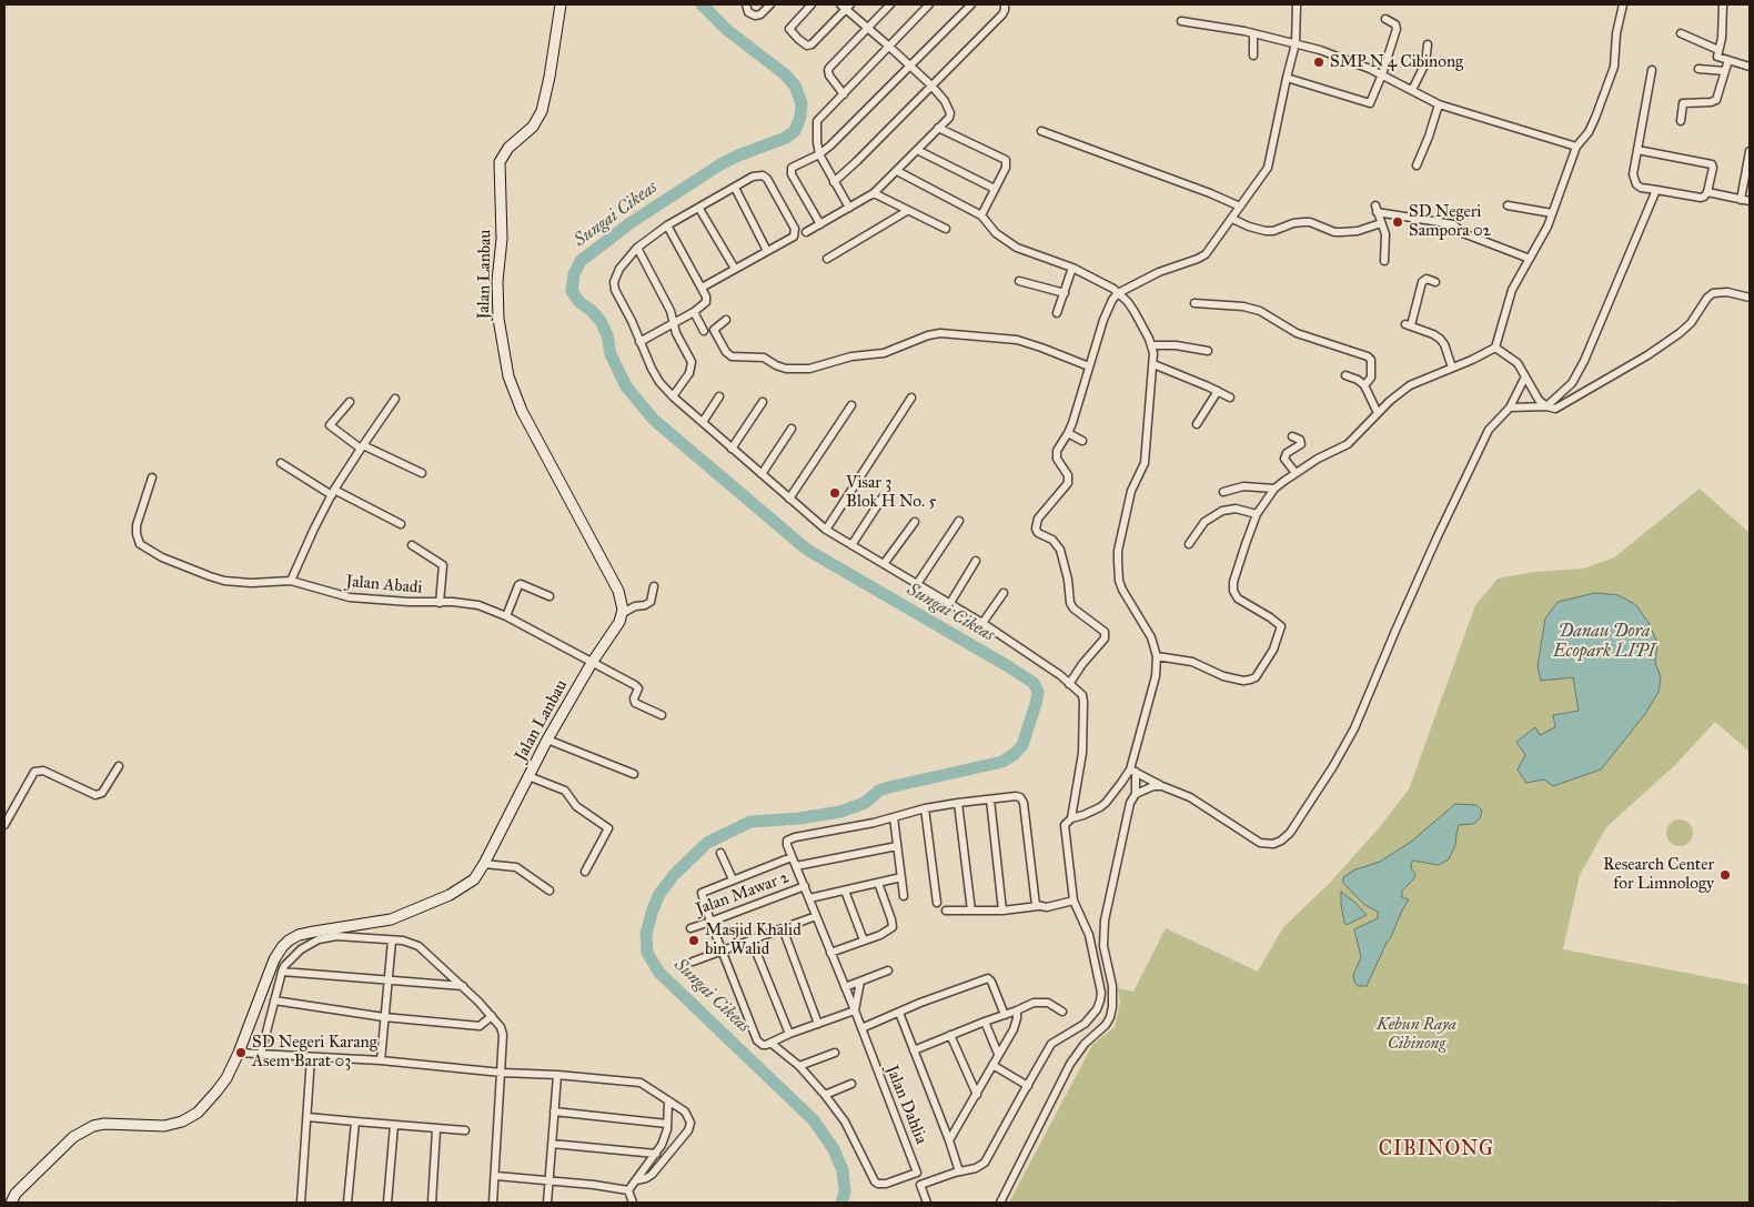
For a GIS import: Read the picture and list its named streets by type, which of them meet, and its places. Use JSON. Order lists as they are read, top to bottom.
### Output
{
  "streets": {
    "street": [
      "Jalan Lanbau",
      "Jalan Abadi",
      "Jalan Mawar 2",
      "Jalan Dahlia"
    ]
  },
  "crossings": [
    ["Jalan Lanbau", "Jalan Abadi"],
    ["Jalan Mawar 2", "Jalan Dahlia"]
  ],
  "districts": ["CIBINONG"],
  "water": ["Sungai Cikeas", "Danau Dora Ecopark LIPI"],
  "parks": ["Kebun Raya Cibinong"],
  "places": [
    "SMP N 4 Cibinong",
    "SD Negeri Sampora 02",
    "Visar 3 Blok H No. 5",
    "Research Center for Limnology",
    "Masjid Khalid bin Walid",
    "SD Negeri Karang Asem Barat 03"
  ]
}
